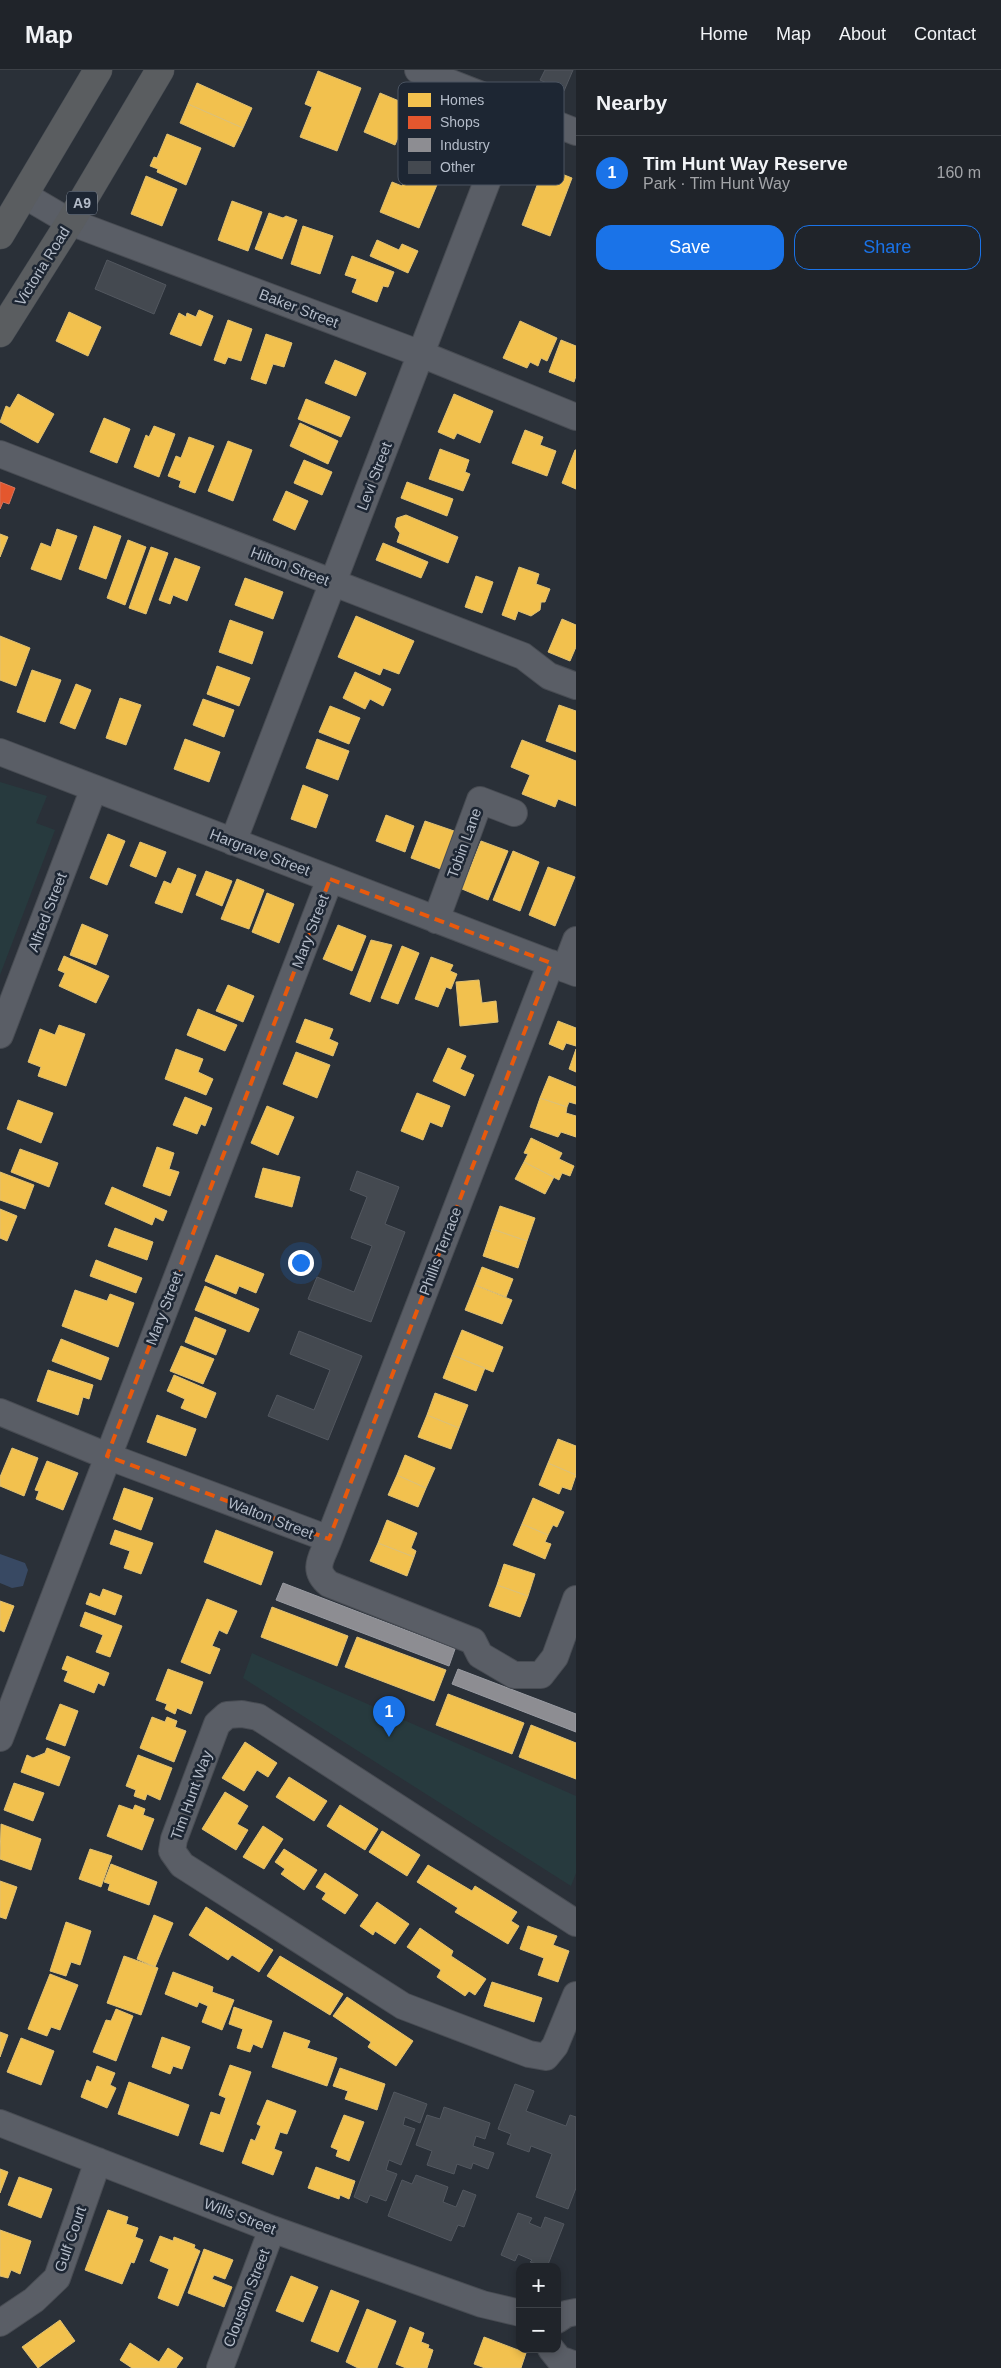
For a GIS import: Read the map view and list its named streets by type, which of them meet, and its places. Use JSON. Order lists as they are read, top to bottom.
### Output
{
  "streets": {
    "highway": ["A9", "Victoria Road"],
    "street": [
      "Baker Street",
      "Levi Street",
      "Hilton Street",
      "Tobin Lane",
      "Hargrave Street",
      "Alfred Street",
      "Mary Street",
      "Phillis Terrace",
      "Walton Street",
      "Tim Hunt Way",
      "Wills Street",
      "Gulf Court",
      "Clouston Street"
    ]
  },
  "crossings": [
    ["Victoria Road", "Baker Street"],
    ["Baker Street", "Levi Street"],
    ["Levi Street", "Hilton Street"],
    ["Levi Street", "Hargrave Street"],
    ["Tobin Lane", "Hargrave Street"],
    ["Hargrave Street", "Alfred Street"],
    ["Hargrave Street", "Mary Street"],
    ["Hargrave Street", "Phillis Terrace"],
    ["Mary Street", "Walton Street"],
    ["Phillis Terrace", "Walton Street"],
    ["Wills Street", "Gulf Court"],
    ["Wills Street", "Clouston Street"]
  ],
  "legend": [
    "Homes",
    "Shops",
    "Industry",
    "Other"
  ],
  "page": {
    "header": "Map",
    "nav": [
      "Home",
      "Map",
      "About",
      "Contact"
    ],
    "heading": "Nearby",
    "list": [
      {
        "mark": "1",
        "name": "Tim Hunt Way Reserve",
        "note": "Park · Tim Hunt Way",
        "value": "160 m"
      }
    ],
    "buttons": ["Save", "Share"],
    "pins": "1",
    "map_buttons": ["+", "−"]
  }
}
